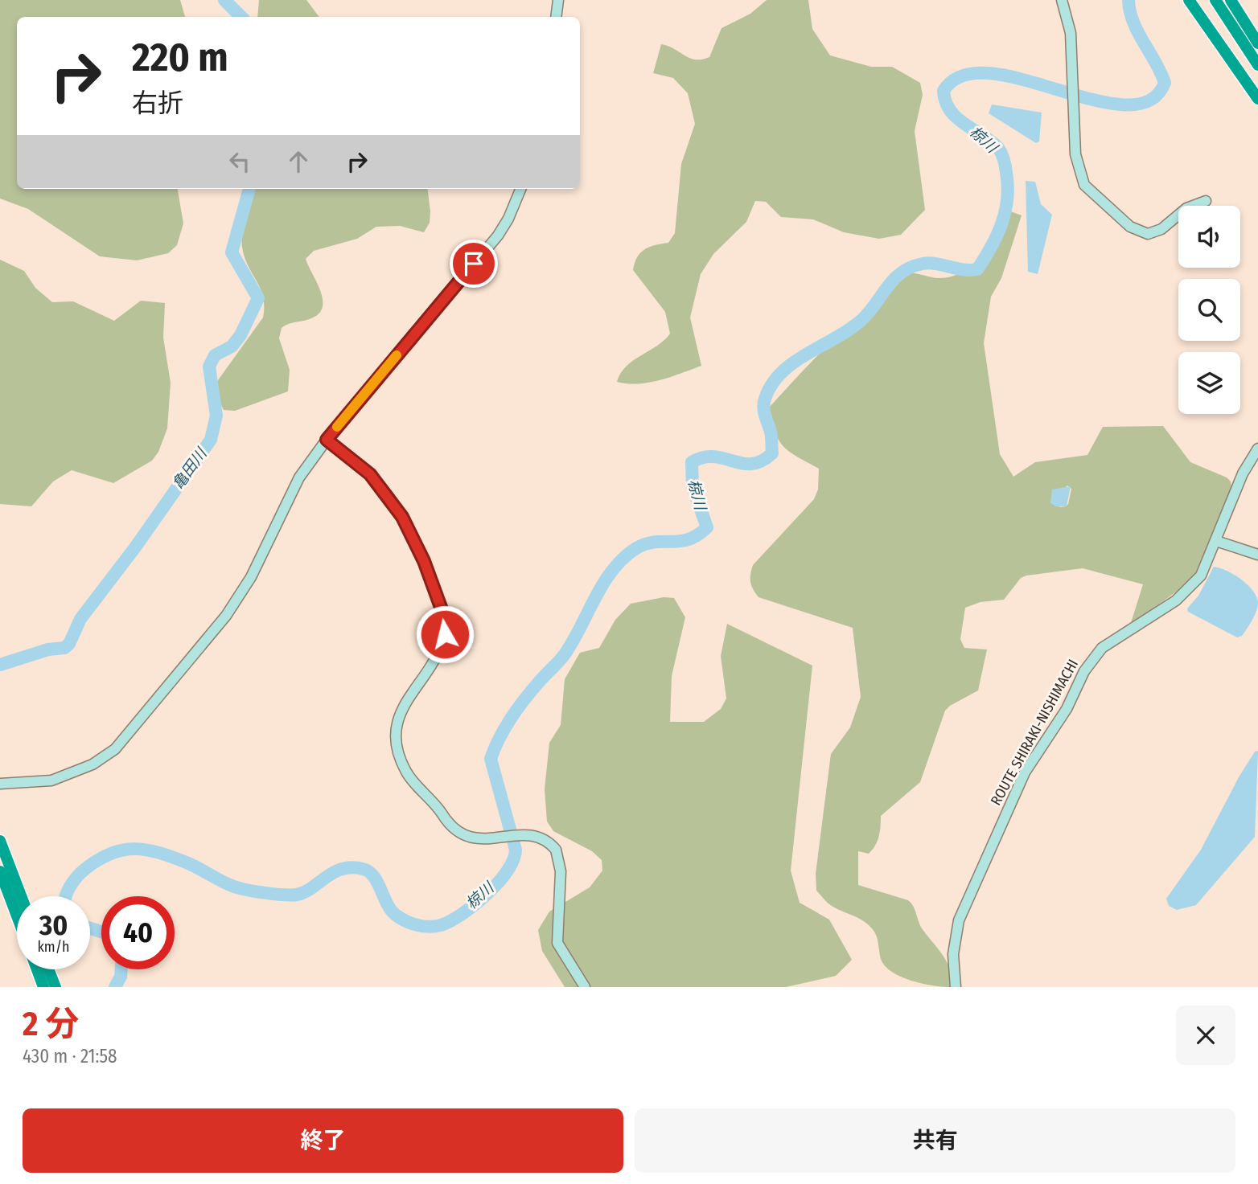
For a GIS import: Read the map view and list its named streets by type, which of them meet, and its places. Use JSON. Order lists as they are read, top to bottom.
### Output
{
  "streets": {
    "street": ["ROUTE SHIRAKI-NISHIMACHI"]
  },
  "water": ["椋川", "亀田川"],
  "page": {
    "turn": ["220 m", "右折"],
    "speed": "30 km/h",
    "limit": "40",
    "heading": ["2 分", "430 m · 21:58"],
    "buttons": ["終了", "共有"]
  }
}
